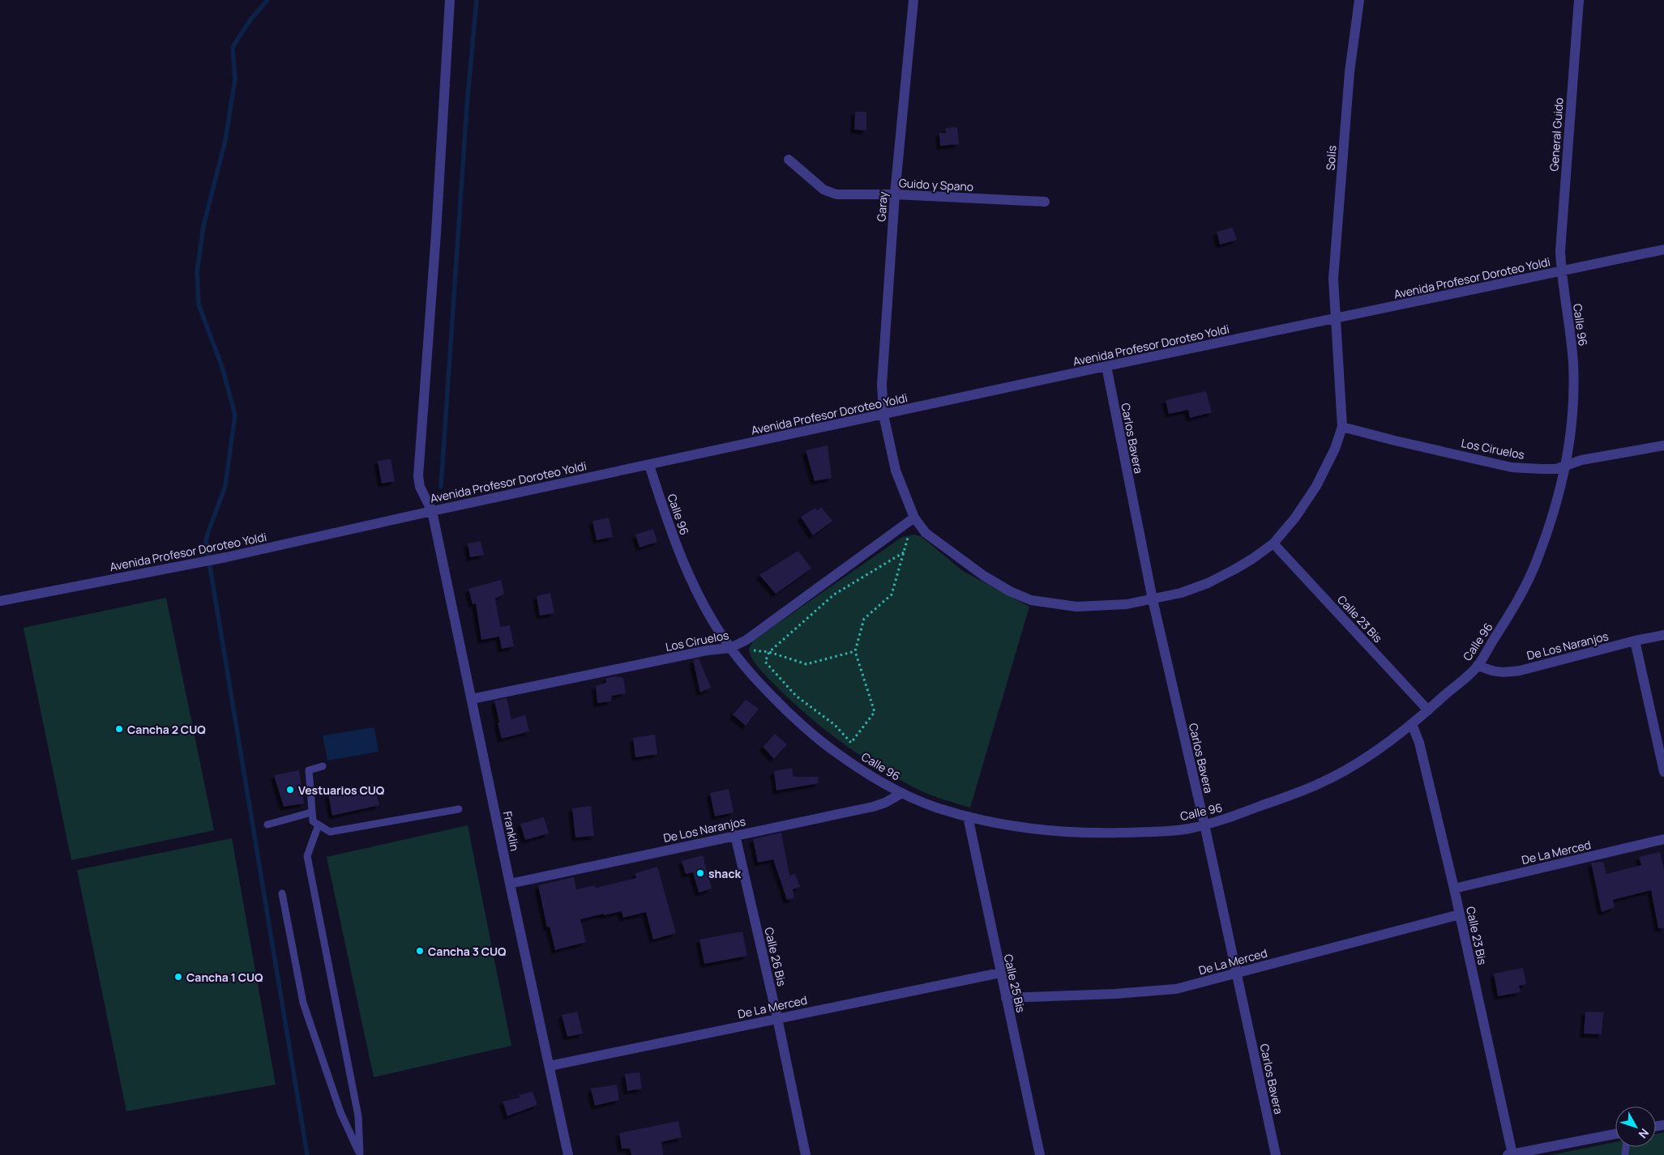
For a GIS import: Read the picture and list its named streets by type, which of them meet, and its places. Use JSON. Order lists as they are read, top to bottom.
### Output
{
  "streets": {
    "street": [
      "General Guido",
      "Solís",
      "Guido y Spano",
      "Garay",
      "Avenida Profesor Doroteo Yoldi",
      "Calle 96",
      "Carlos Bavera",
      "Los Ciruelos",
      "Calle 23 Bis",
      "De Los Naranjos",
      "Franklin",
      "De La Merced",
      "Calle 26 Bis",
      "Calle 25 Bis"
    ]
  },
  "crossings": [
    ["General Guido", "Avenida Profesor Doroteo Yoldi"],
    ["General Guido", "Calle 96"],
    ["Solís", "Garay"],
    ["Solís", "Avenida Profesor Doroteo Yoldi"],
    ["Solís", "Los Ciruelos"],
    ["Guido y Spano", "Garay"],
    ["Garay", "Avenida Profesor Doroteo Yoldi"],
    ["Garay", "Carlos Bavera"],
    ["Garay", "Los Ciruelos"],
    ["Garay", "Calle 23 Bis"],
    ["Avenida Profesor Doroteo Yoldi", "Calle 96"],
    ["Avenida Profesor Doroteo Yoldi", "Carlos Bavera"],
    ["Avenida Profesor Doroteo Yoldi", "Franklin"],
    ["Calle 96", "Carlos Bavera"],
    ["Calle 96", "Los Ciruelos"],
    ["Calle 96", "Calle 23 Bis"],
    ["Calle 96", "De Los Naranjos"],
    ["Calle 96", "Calle 25 Bis"],
    ["Carlos Bavera", "De La Merced"],
    ["Los Ciruelos", "Franklin"],
    ["Calle 23 Bis", "De La Merced"],
    ["De Los Naranjos", "Franklin"],
    ["De Los Naranjos", "Calle 26 Bis"],
    ["Franklin", "De La Merced"],
    ["De La Merced", "Calle 26 Bis"],
    ["De La Merced", "Calle 25 Bis"]
  ],
  "places": [
    "Cancha 2 CUQ",
    "Vestuarios CUQ",
    "shack",
    "Cancha 3 CUQ",
    "Cancha 1 CUQ"
  ],
  "north": "bottom right"
}
